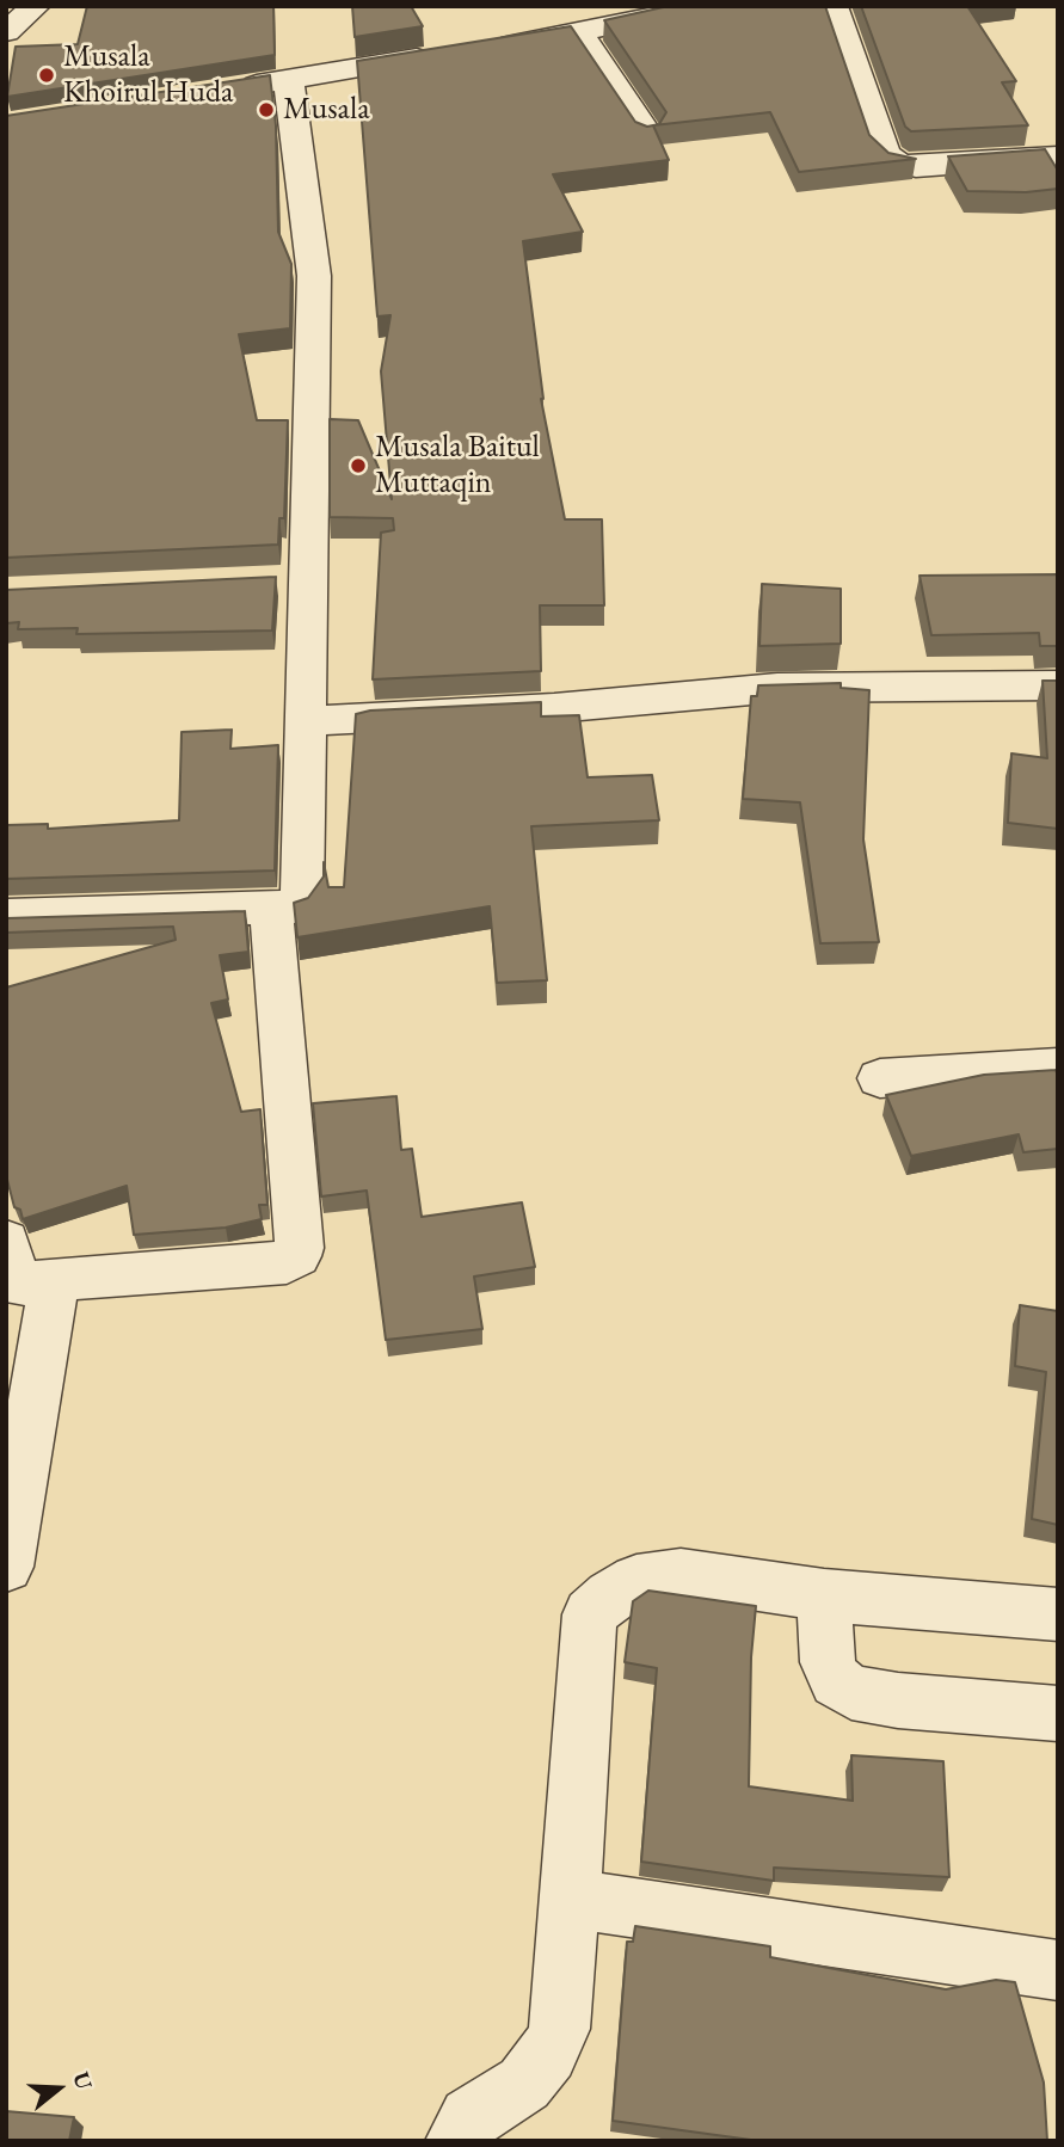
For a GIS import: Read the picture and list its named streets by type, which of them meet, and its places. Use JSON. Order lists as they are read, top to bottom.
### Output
{
  "places": ["Musala Khoirul Huda", "Musala", "Musala Baitul Muttaqin"],
  "north": "right"
}
